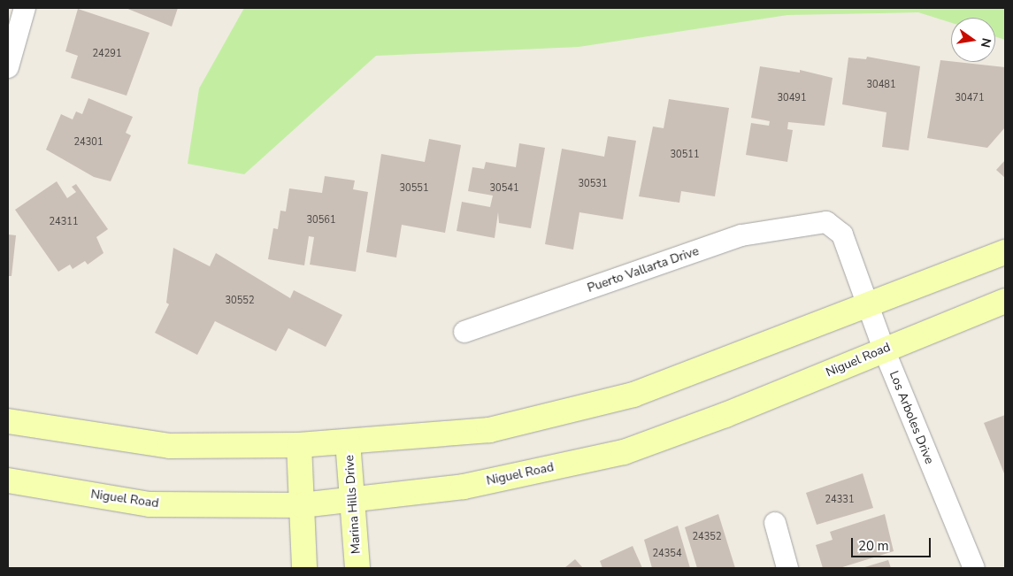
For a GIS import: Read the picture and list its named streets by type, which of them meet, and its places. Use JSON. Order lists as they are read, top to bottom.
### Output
{
  "streets": {
    "main road": ["Niguel Road", "Marina Hills Drive"],
    "street": ["Puerto Vallarta Drive", "Los Arboles Drive"]
  },
  "crossings": [
    ["Puerto Vallarta Drive", "Los Arboles Drive"],
    ["Niguel Road", "Los Arboles Drive"],
    ["Niguel Road", "Marina Hills Drive"]
  ],
  "house_numbers": [
    "24291",
    "30481",
    "30491",
    "30471",
    "24301",
    "30511",
    "30531",
    "30551",
    "30541",
    "30561",
    "24311",
    "30552",
    "24331",
    "24352",
    "24354"
  ],
  "scale_bar": "20 m",
  "north": "right"
}
